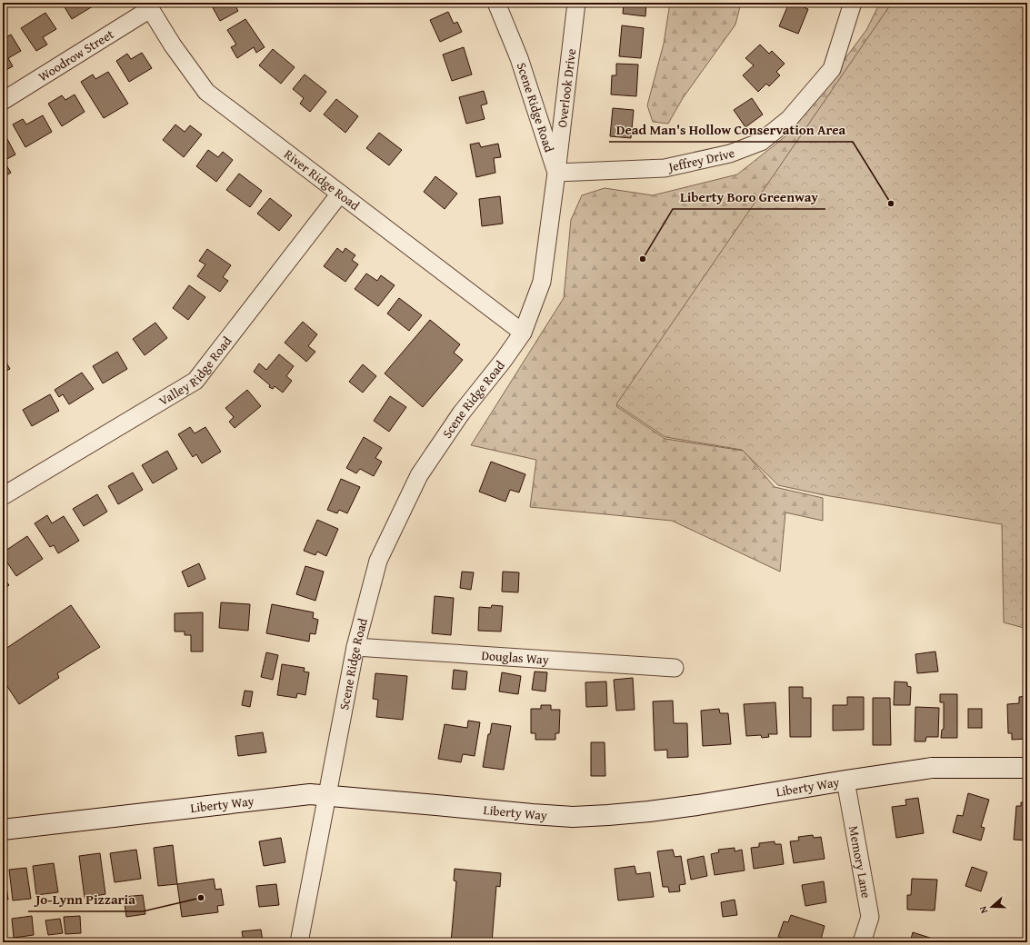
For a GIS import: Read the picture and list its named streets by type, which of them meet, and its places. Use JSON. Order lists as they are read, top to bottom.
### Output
{
  "streets": {
    "street": [
      "Woodrow Street",
      "Overlook Drive",
      "Scene Ridge Road",
      "Jeffrey Drive",
      "River Ridge Road",
      "Valley Ridge Road",
      "Douglas Way",
      "Liberty Way",
      "Memory Lane"
    ]
  },
  "crossings": [
    ["Woodrow Street", "River Ridge Road"],
    ["Overlook Drive", "Scene Ridge Road"],
    ["Overlook Drive", "Jeffrey Drive"],
    ["Scene Ridge Road", "Jeffrey Drive"],
    ["Scene Ridge Road", "River Ridge Road"],
    ["Scene Ridge Road", "Douglas Way"],
    ["Scene Ridge Road", "Liberty Way"],
    ["River Ridge Road", "Valley Ridge Road"],
    ["Liberty Way", "Memory Lane"]
  ],
  "places": ["Dead Man's Hollow Conservation Area", "Liberty Boro Greenway", "Jo-Lynn Pizzaria"],
  "north": "left"
}
